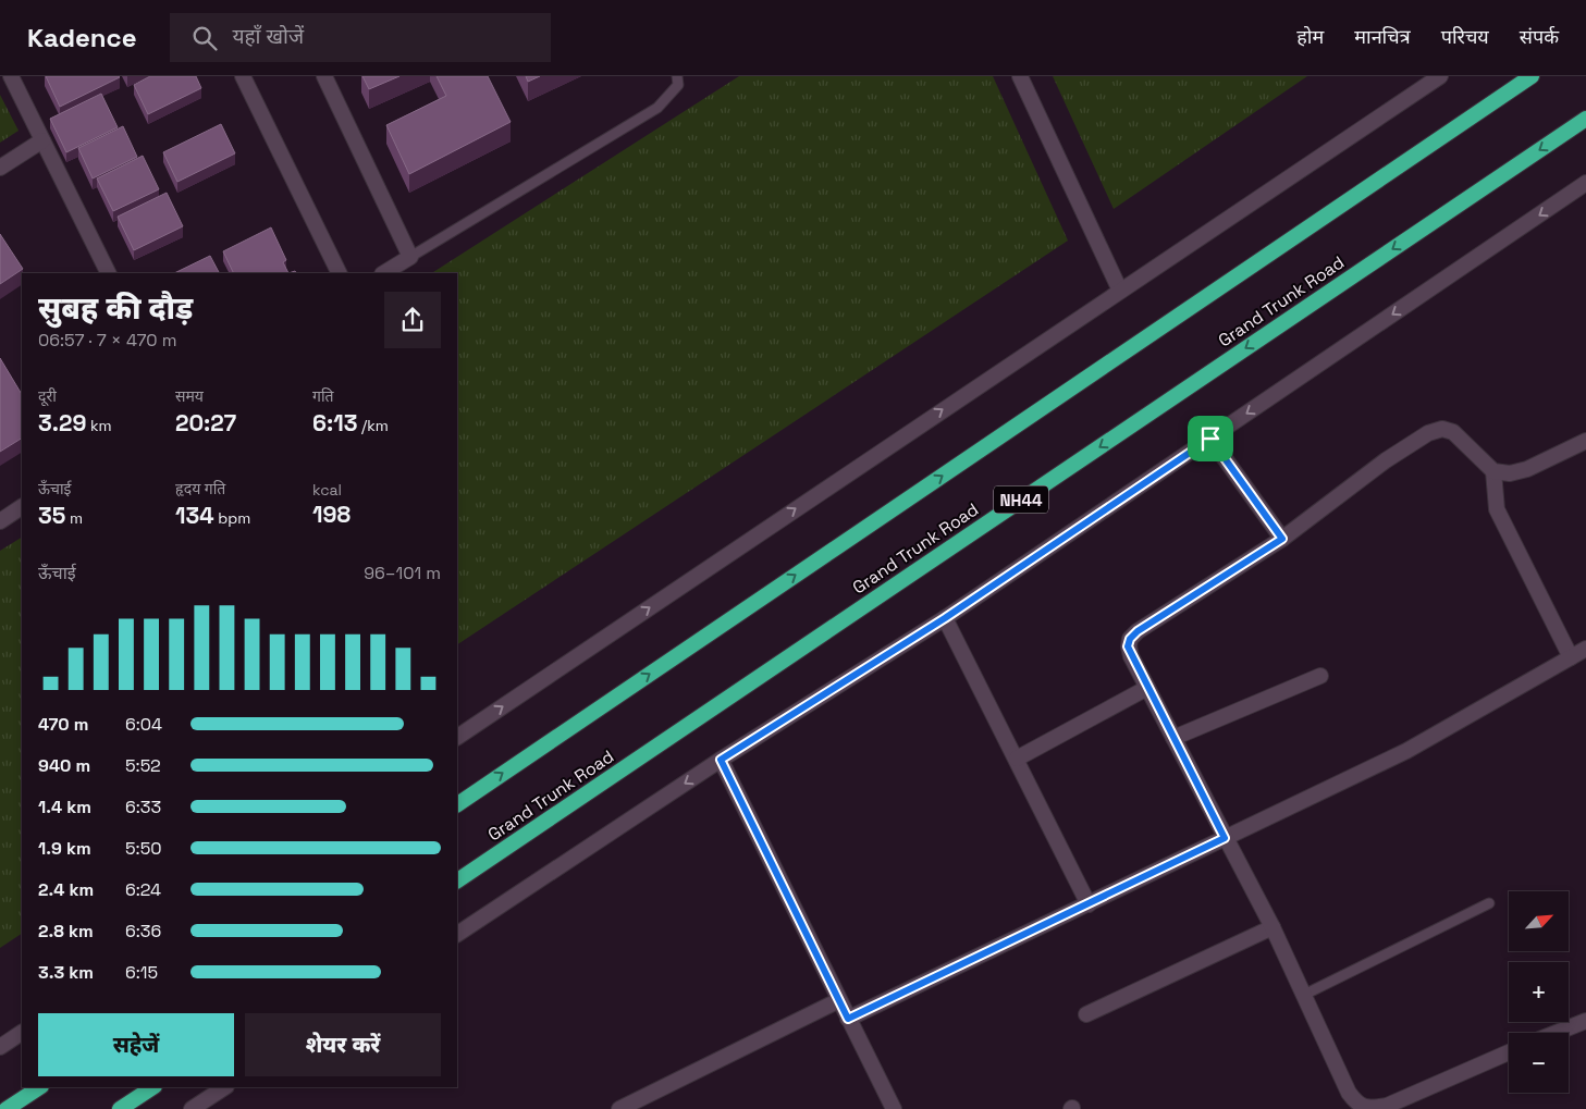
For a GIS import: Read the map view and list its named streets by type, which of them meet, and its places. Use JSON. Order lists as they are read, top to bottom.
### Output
{
  "streets": {
    "highway": ["Grand Trunk Road", "NH44"]
  },
  "north": "top right",
  "page": {
    "header": "Kadence",
    "search": "यहाँ खोजें",
    "nav": [
      "होम",
      "मानचित्र",
      "परिचय",
      "संपर्क"
    ],
    "heading": ["सुबह की दौड़", "06:57 · 7 × 470 m"],
    "stats": [
      ["दूरी", "3.29 km"],
      ["समय", "20:27"],
      ["गति", "6:13 /km"],
      ["ऊँचाई", "35 m"],
      ["हृदय गति", "134 bpm"],
      ["kcal", "198"]
    ],
    "chart": ["ऊँचाई", "96–101 m"],
    "list": [
      {
        "name": "470 m",
        "note": "6:04"
      },
      {
        "name": "940 m",
        "note": "5:52"
      },
      {
        "name": "1.4 km",
        "note": "6:33"
      },
      {
        "name": "1.9 km",
        "note": "5:50"
      },
      {
        "name": "2.4 km",
        "note": "6:24"
      },
      {
        "name": "2.8 km",
        "note": "6:36"
      },
      {
        "name": "3.3 km",
        "note": "6:15"
      }
    ],
    "map_buttons": ["+", "−"],
    "buttons": ["सहेजें", "शेयर करें"]
  }
}
